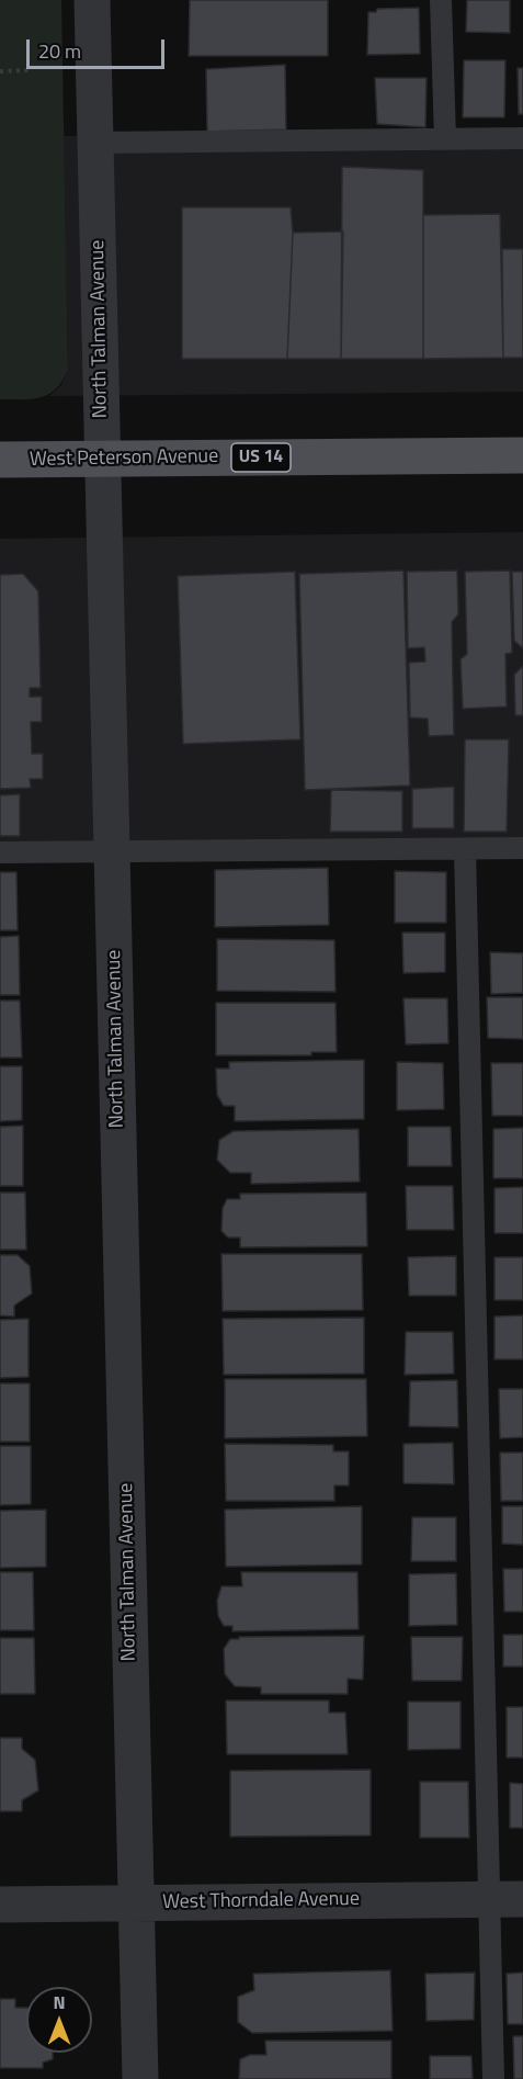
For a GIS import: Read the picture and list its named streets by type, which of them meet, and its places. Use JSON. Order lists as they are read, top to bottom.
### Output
{
  "streets": {
    "main road": ["US 14", "West Peterson Avenue"],
    "street": ["North Talman Avenue", "West Thorndale Avenue"]
  },
  "crossings": [
    ["North Talman Avenue", "West Peterson Avenue"],
    ["North Talman Avenue", "West Thorndale Avenue"]
  ],
  "scale_bar": "20 m",
  "north": "top"
}
